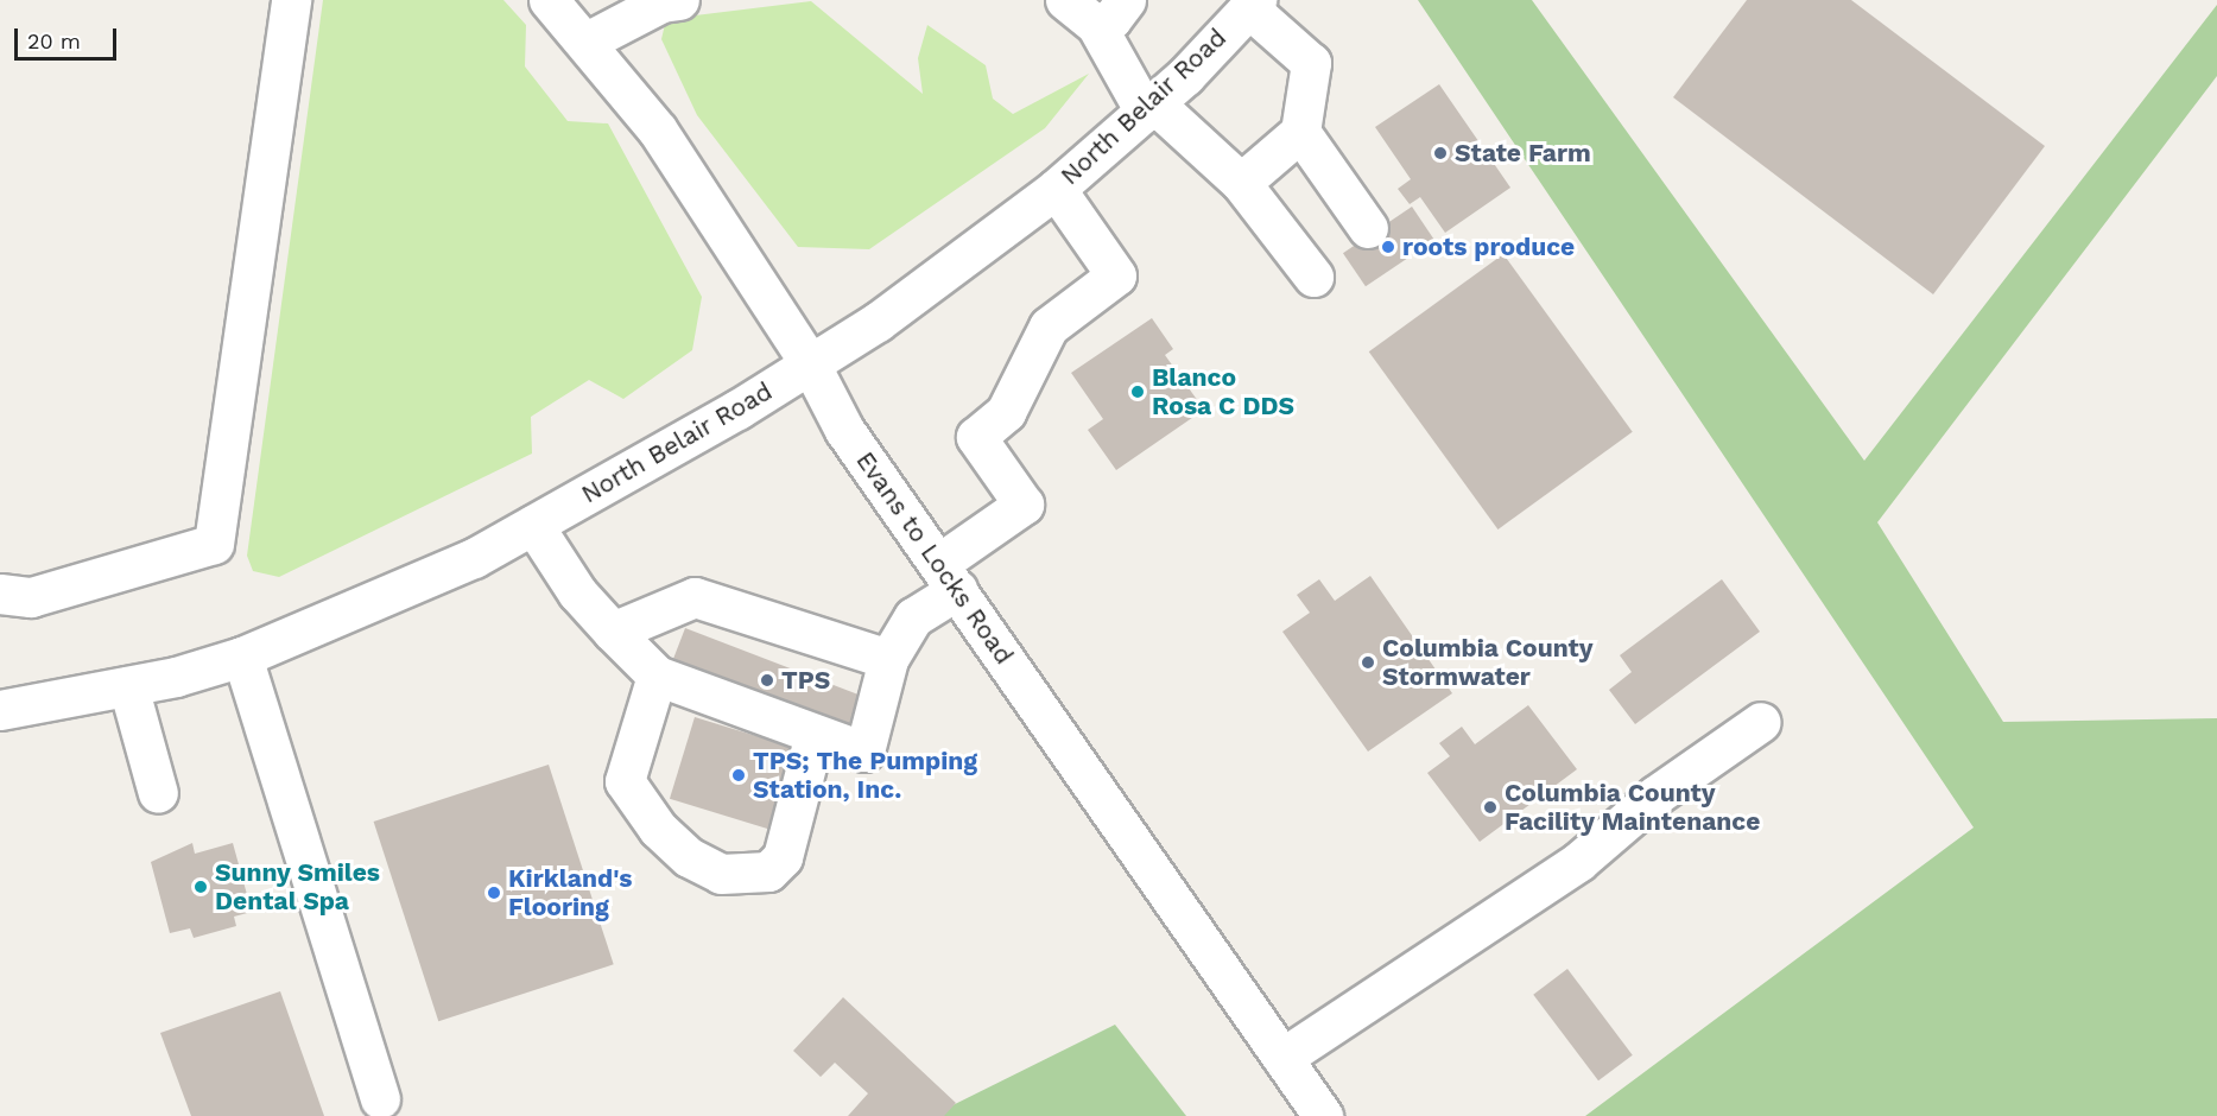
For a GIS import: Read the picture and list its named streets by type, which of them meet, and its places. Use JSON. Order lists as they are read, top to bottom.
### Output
{
  "streets": {
    "street": ["North Belair Road", "Evans to Locks Road"]
  },
  "crossings": [
    ["North Belair Road", "Evans to Locks Road"]
  ],
  "places": [
    "State Farm",
    "roots produce",
    "Blanco Rosa C DDS",
    "Columbia County Stormwater",
    "TPS",
    "TPS; The Pumping Station, Inc.",
    "Columbia County Facility Maintenance",
    "Sunny Smiles Dental Spa",
    "Kirkland's Flooring"
  ],
  "scale_bar": "20 m"
}
